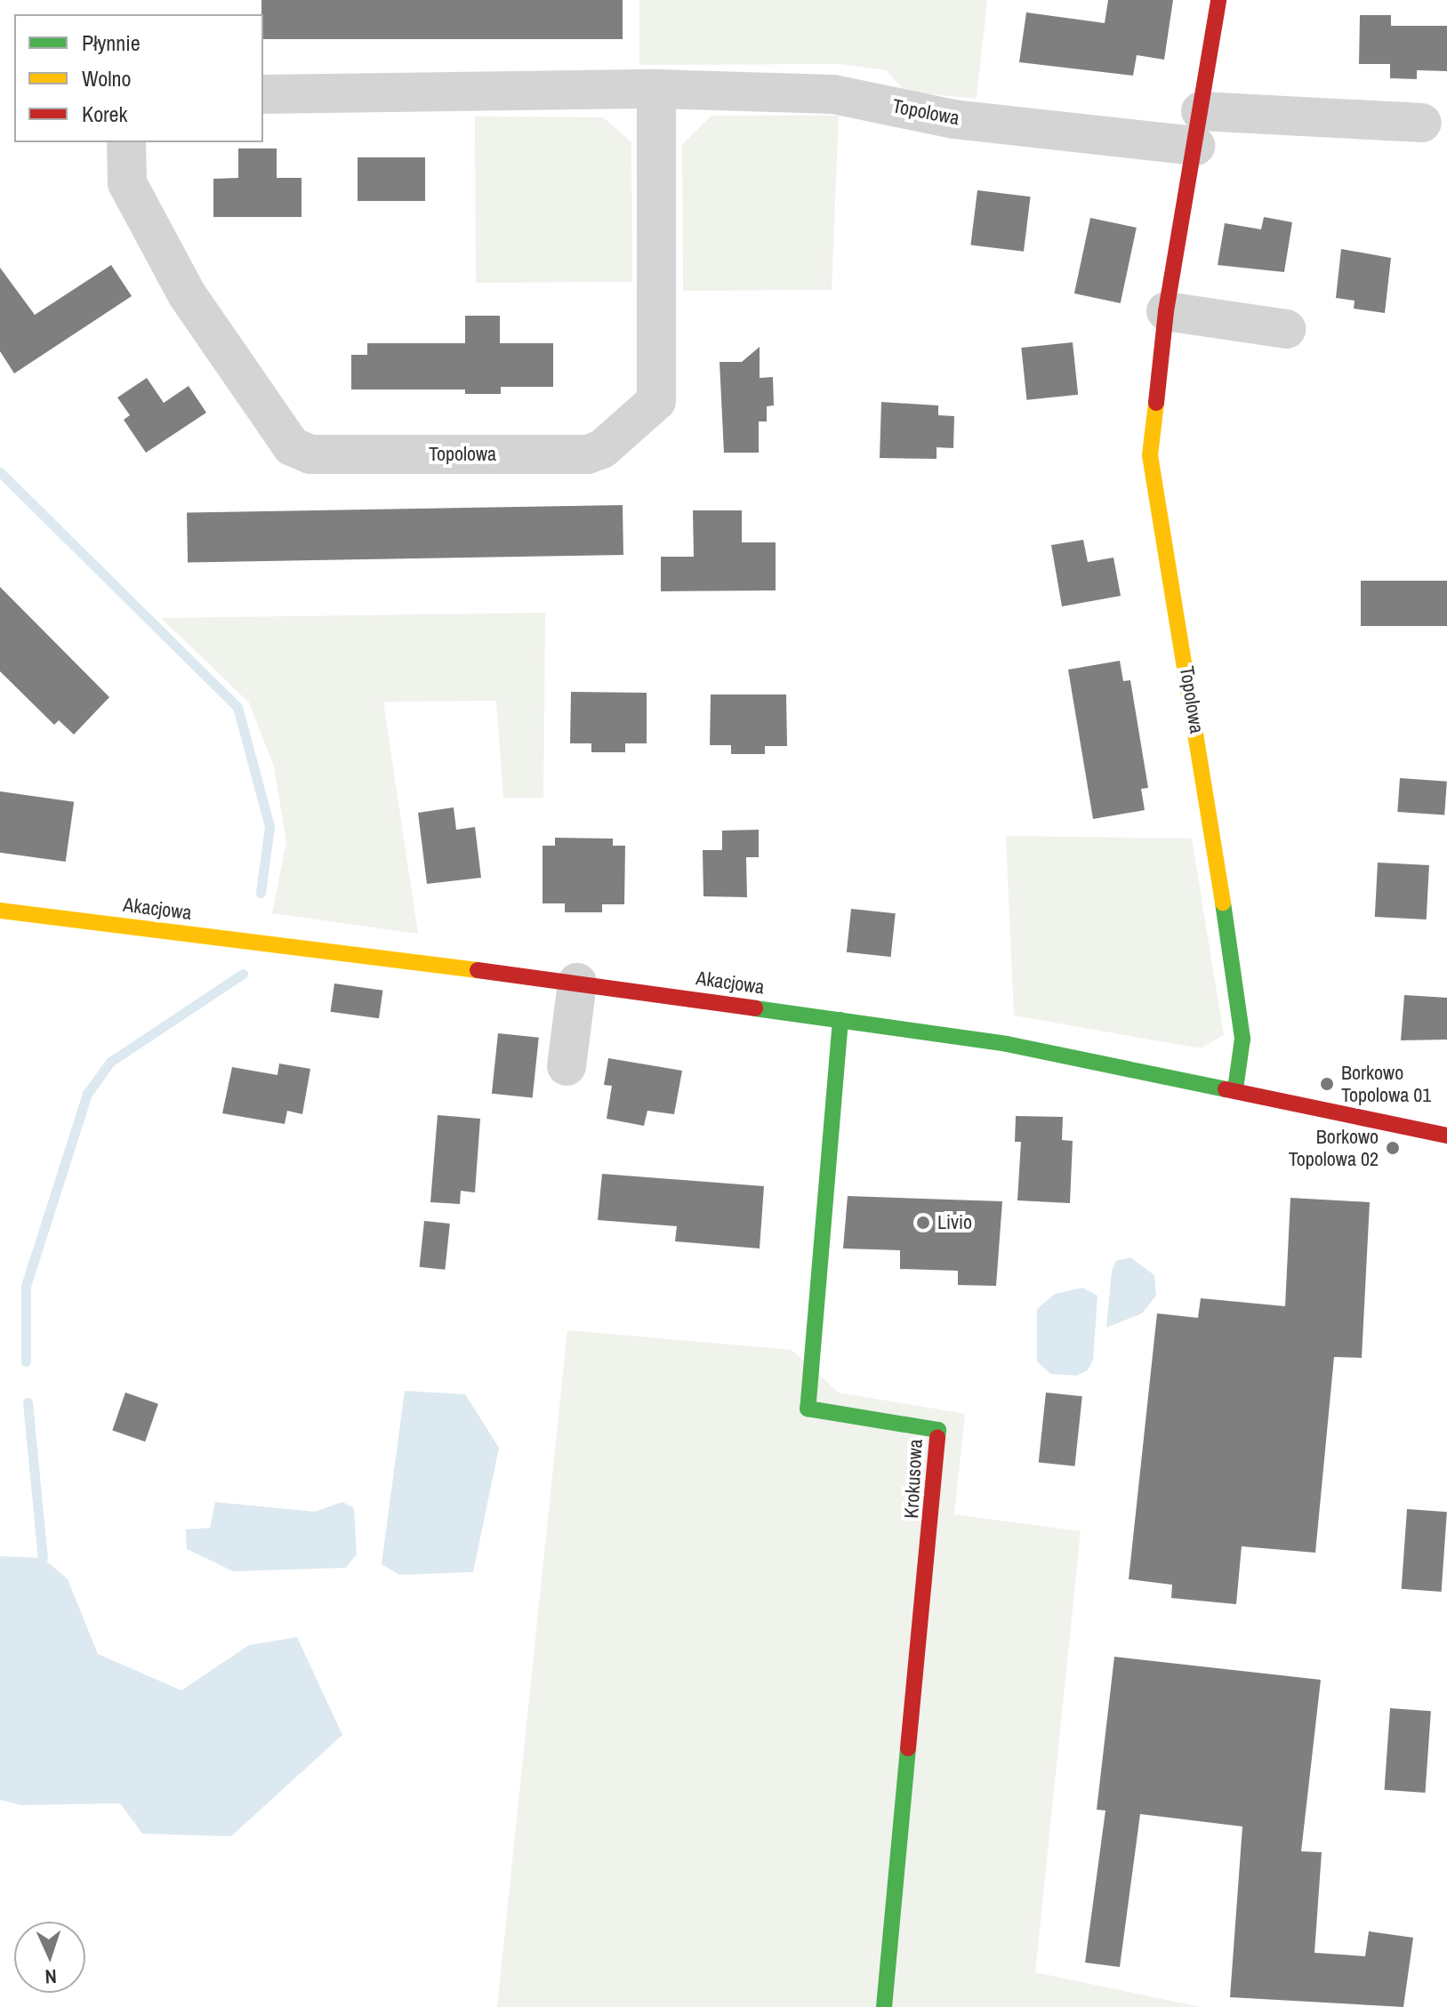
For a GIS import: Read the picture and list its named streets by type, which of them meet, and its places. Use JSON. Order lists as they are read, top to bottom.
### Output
{
  "streets": {
    "street": ["Topolowa", "Akacjowa", "Krokusowa"]
  },
  "crossings": [
    ["Topolowa", "Akacjowa"],
    ["Akacjowa", "Krokusowa"]
  ],
  "places": ["Borkowo Topolowa 01", "Borkowo Topolowa 02", "Livio"],
  "legend": ["Płynnie", "Wolno", "Korek"],
  "north": "bottom"
}
